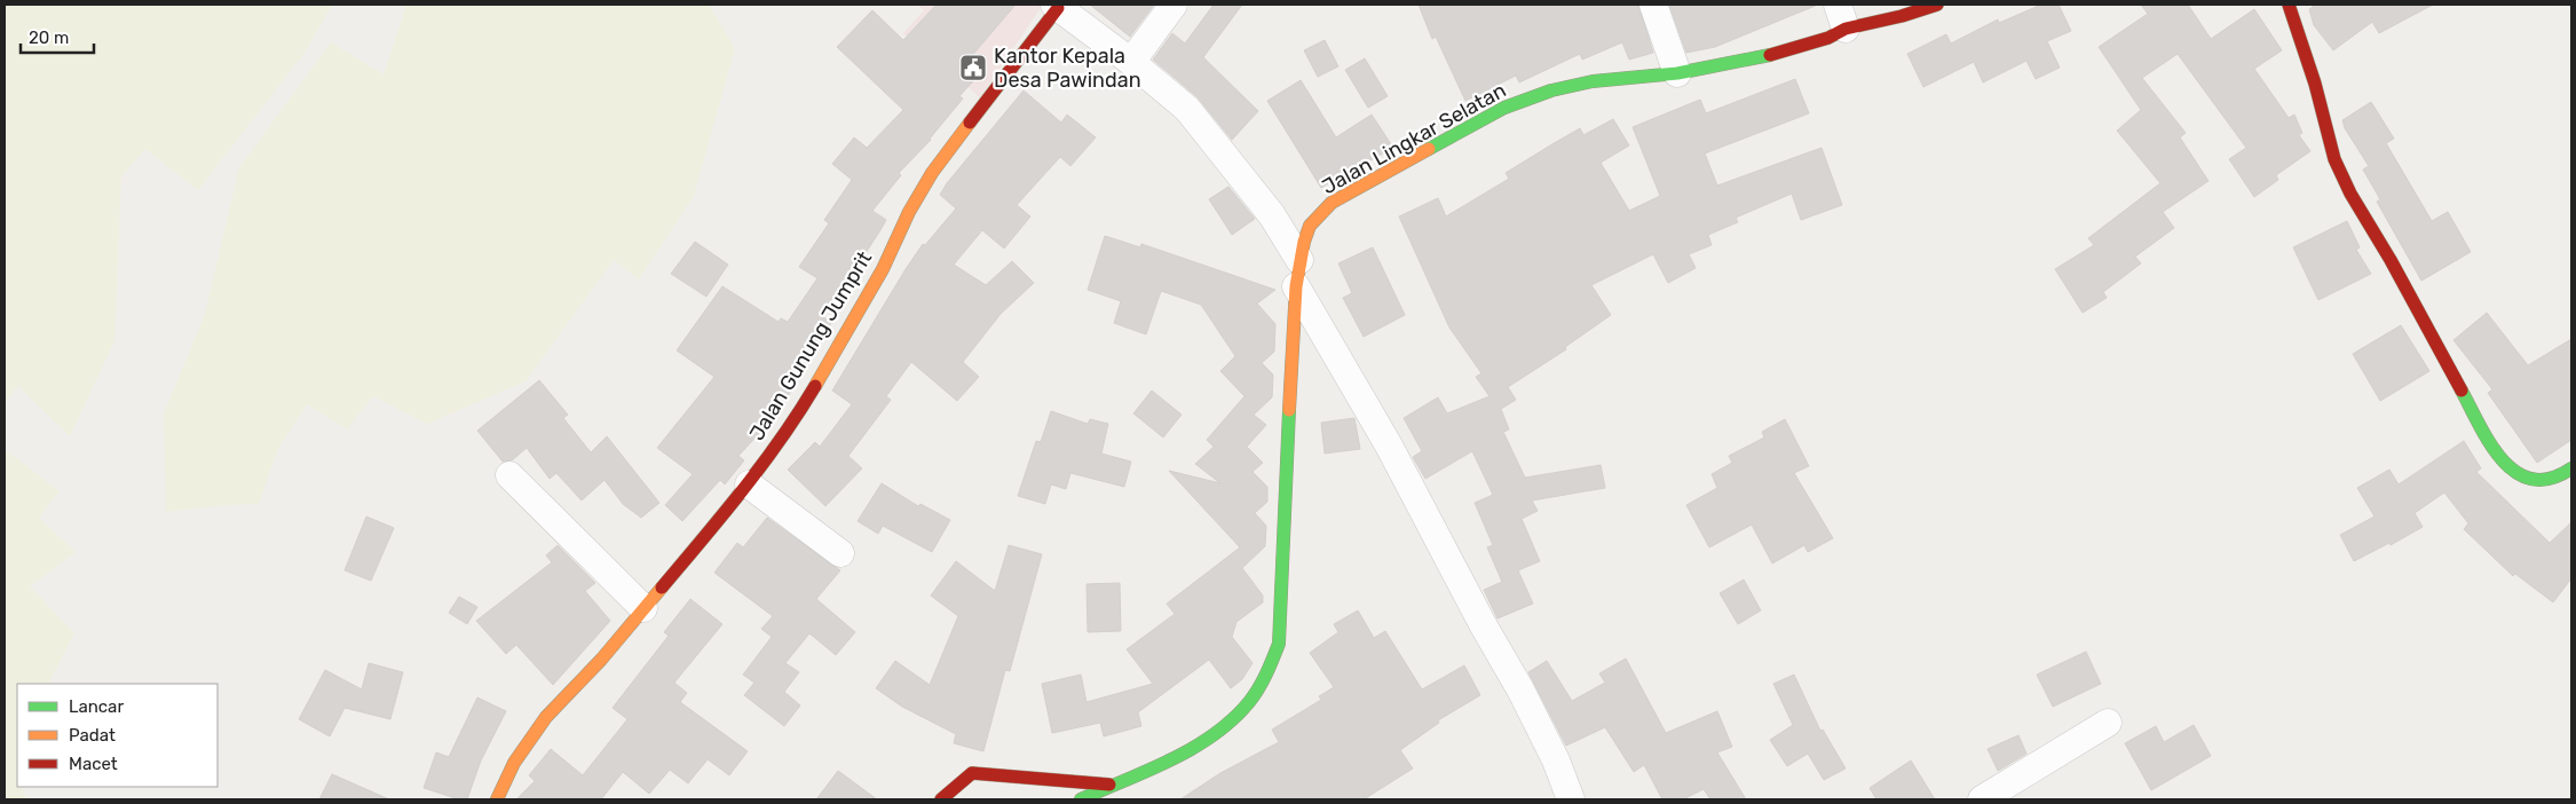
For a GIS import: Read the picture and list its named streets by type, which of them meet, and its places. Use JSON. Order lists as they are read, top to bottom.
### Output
{
  "streets": {
    "street": ["Jalan Lingkar Selatan", "Jalan Gunung Jumprit"]
  },
  "places": {
    "public building": ["Kantor Kepala Desa Pawindan"]
  },
  "legend": ["Lancar", "Padat", "Macet"],
  "scale_bar": "20 m"
}
